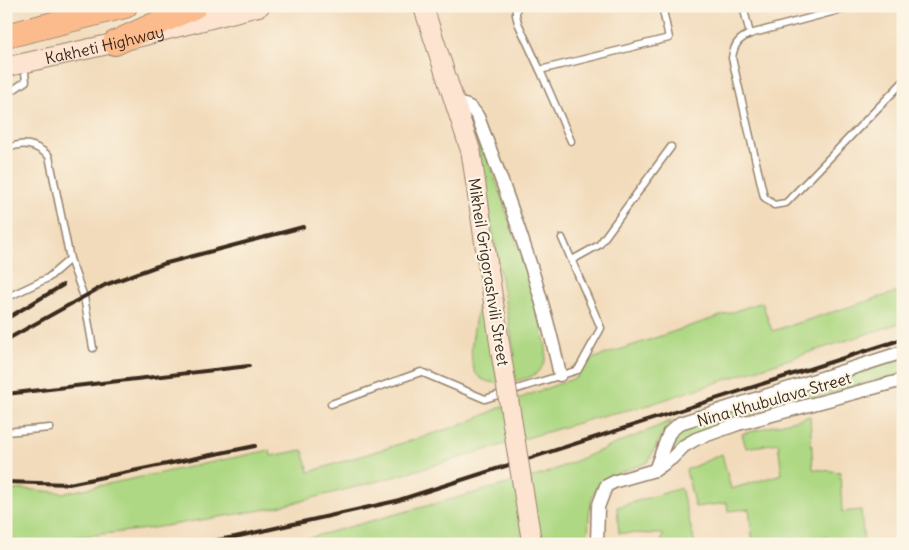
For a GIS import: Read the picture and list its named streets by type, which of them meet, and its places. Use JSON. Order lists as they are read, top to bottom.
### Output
{
  "streets": {
    "highway": ["Kakheti Highway"],
    "street": ["Mikheil Grigorashvili Street", "Nina Khubulava Street"]
  }
}
